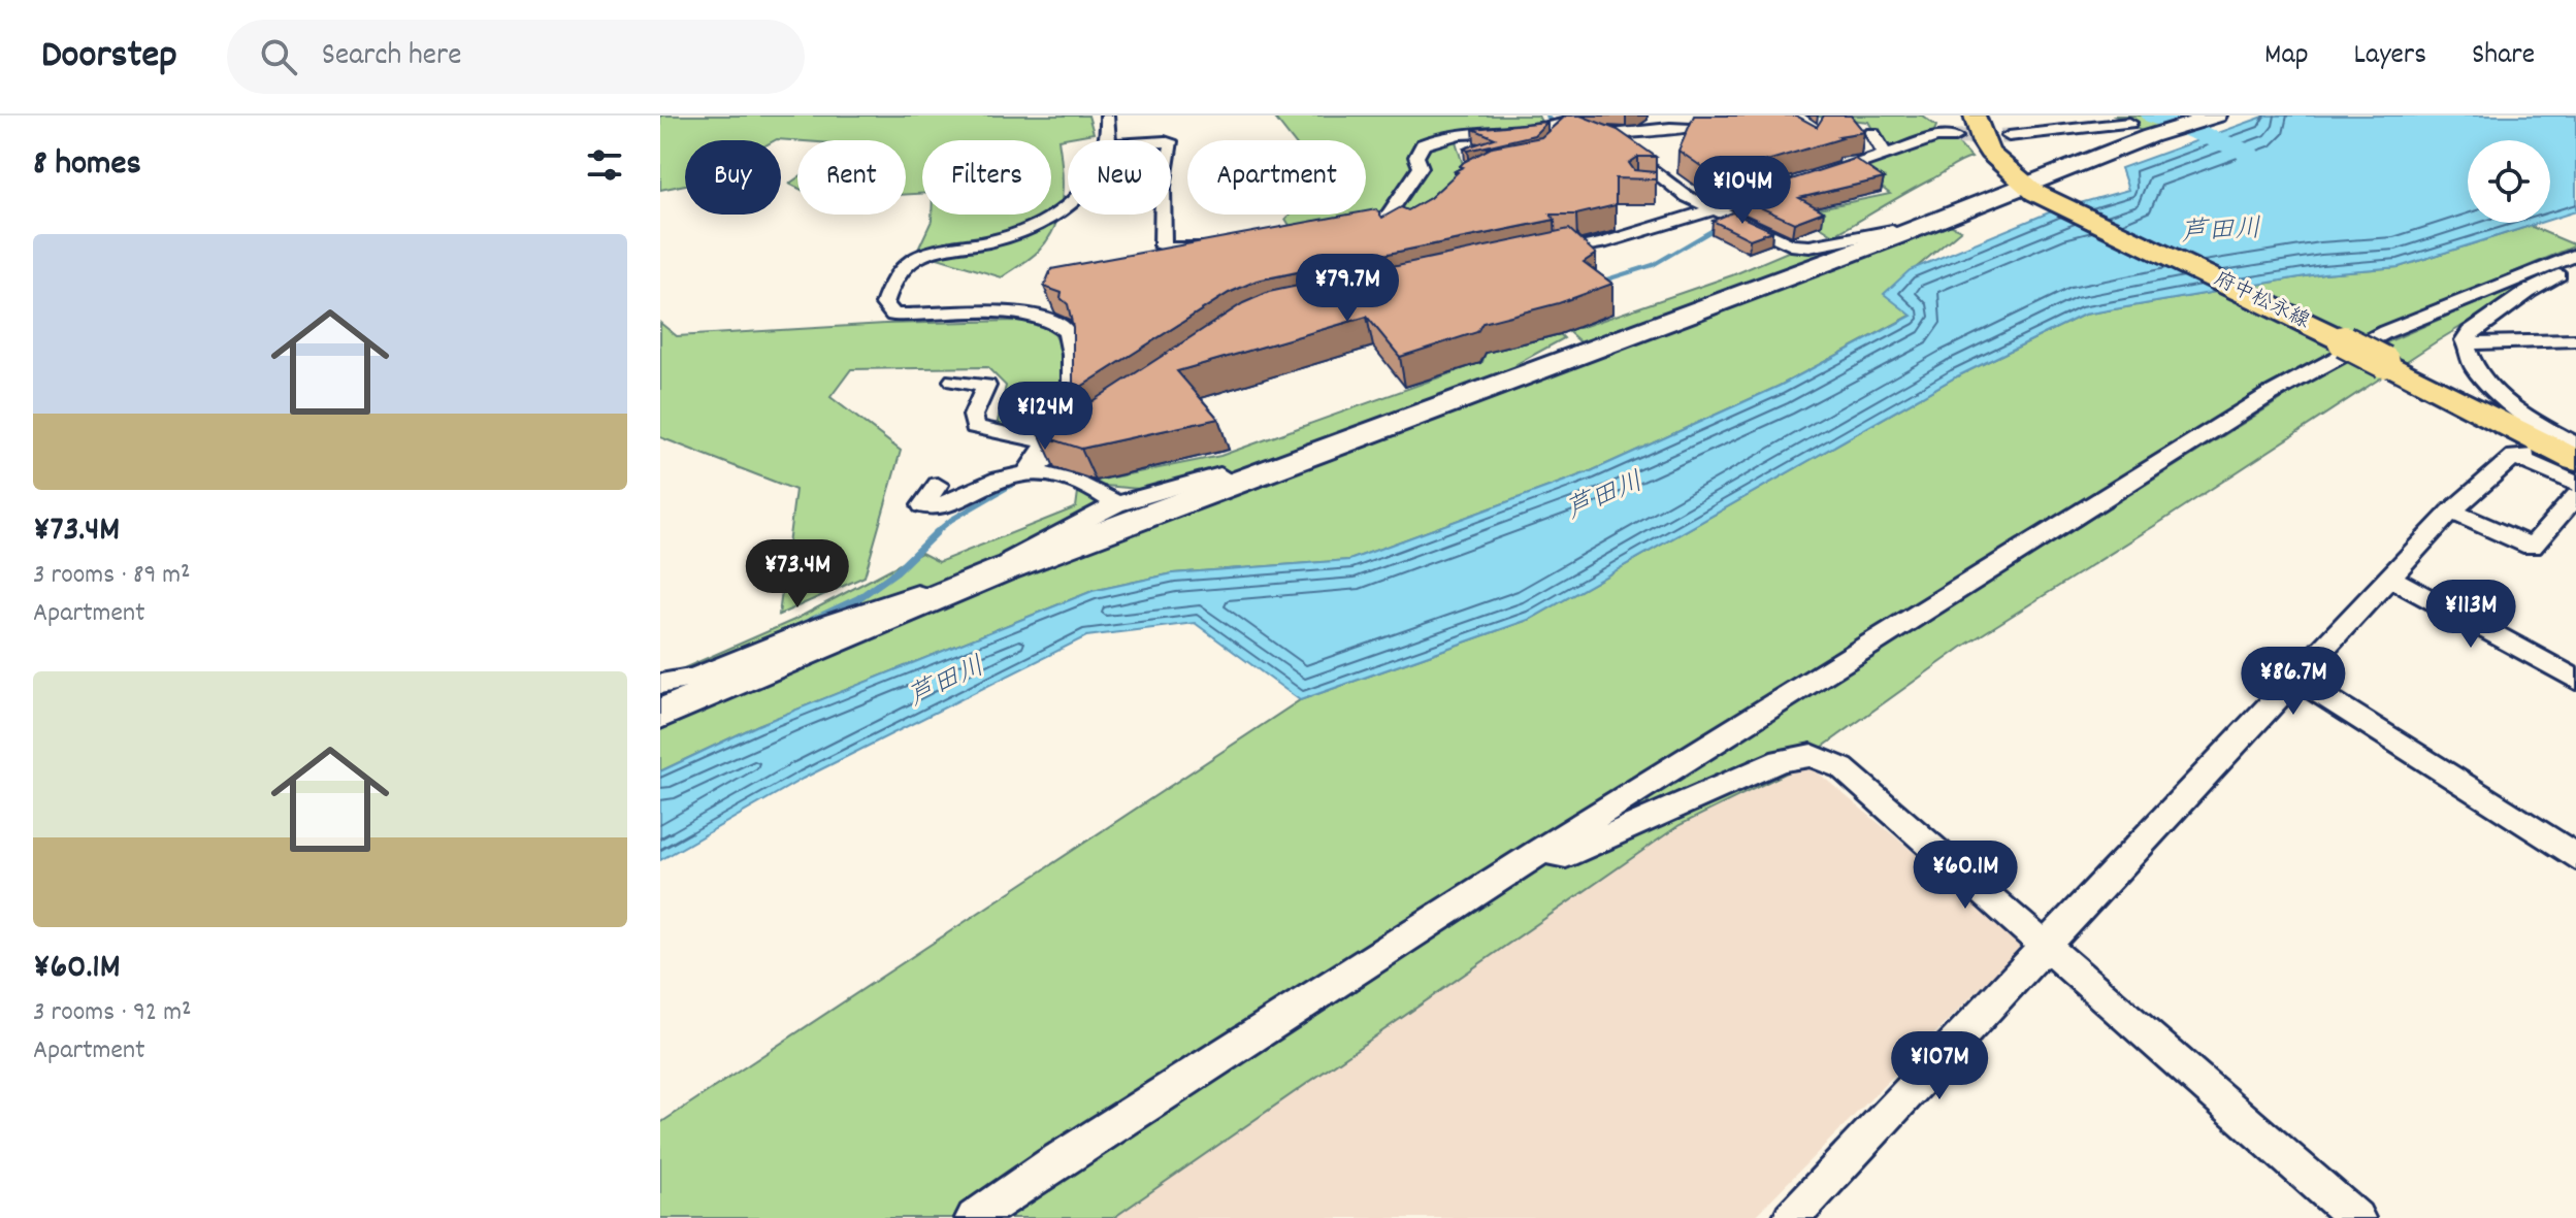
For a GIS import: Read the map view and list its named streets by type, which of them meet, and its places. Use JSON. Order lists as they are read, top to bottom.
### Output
{
  "streets": {
    "main road": ["府中松永線"]
  },
  "water": ["芦田川"],
  "page": {
    "header": "Doorstep",
    "search": "Search here",
    "nav": ["Map", "Layers", "Share"],
    "heading": "8 homes",
    "chip": [
      "Buy",
      "Rent",
      "Filters",
      "New",
      "Apartment"
    ],
    "price": [
      "¥104M",
      "¥79.7M",
      "¥124M",
      "¥73.4M",
      "¥113M",
      "¥86.7M",
      "¥60.1M",
      "¥107M"
    ],
    "list": [
      {
        "name": "¥73.4M",
        "note": "3 rooms · 89 m² · Apartment"
      },
      {
        "name": "¥60.1M",
        "note": "3 rooms · 92 m² · Apartment"
      }
    ]
  }
}
